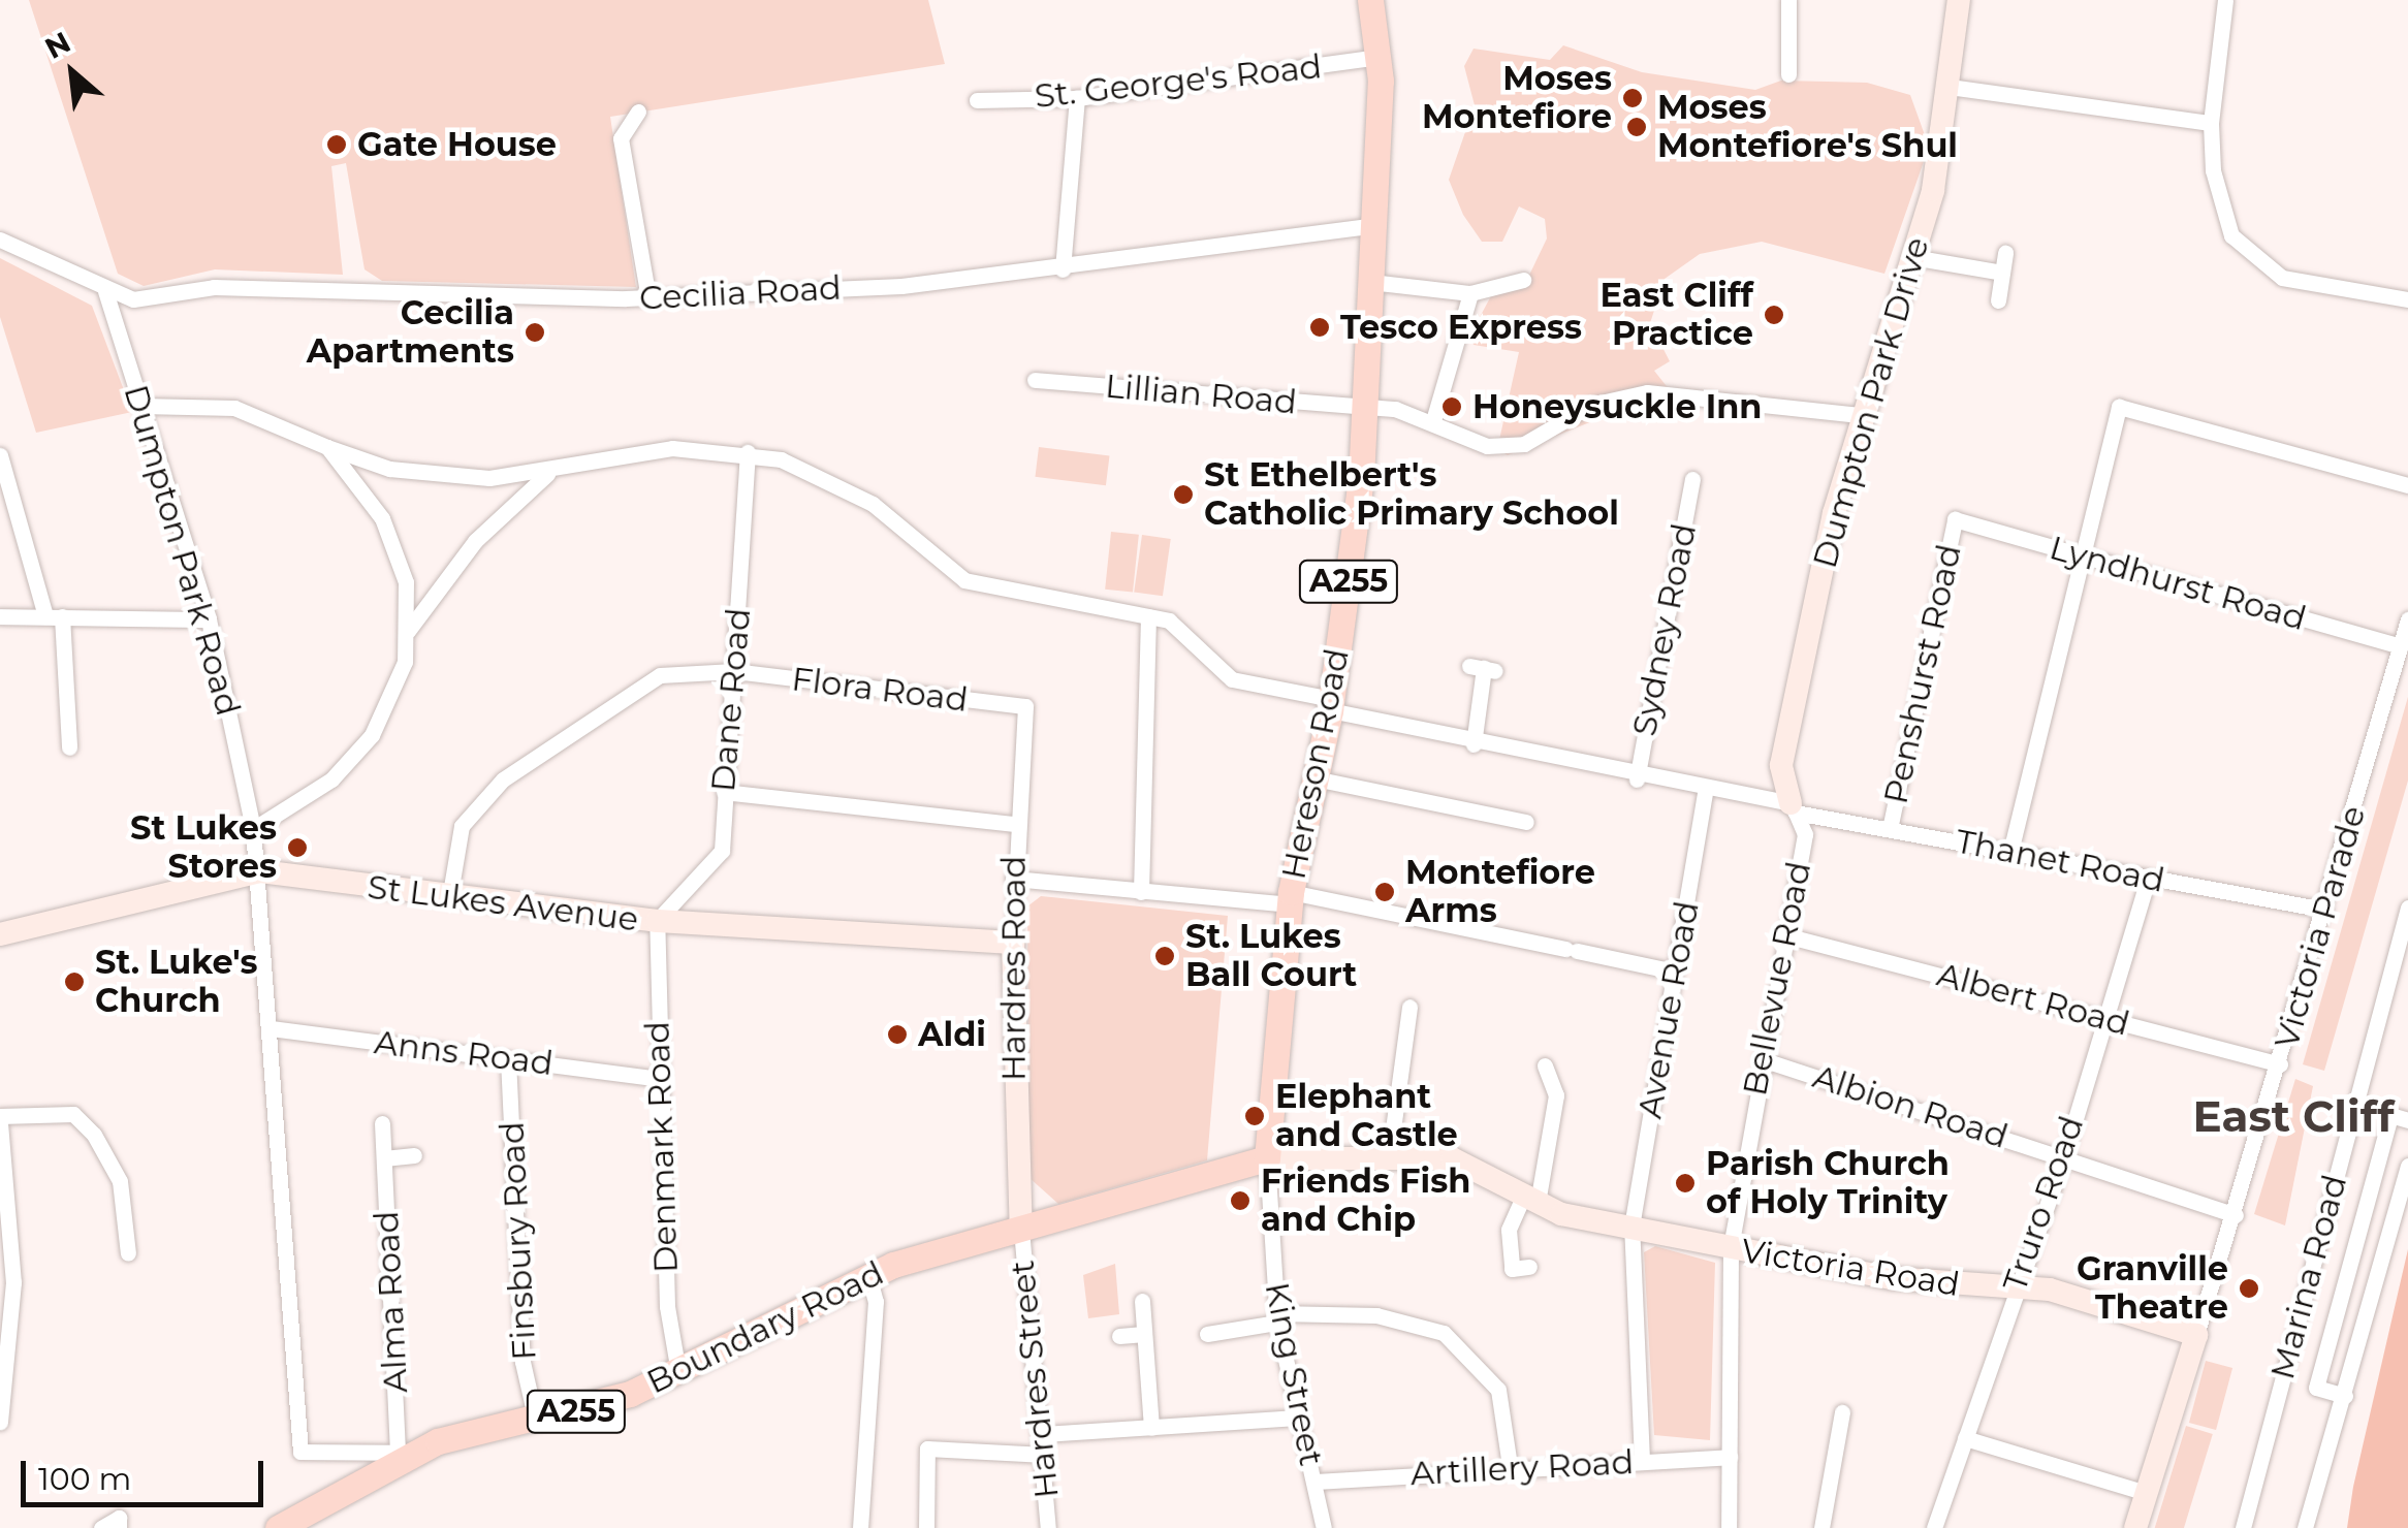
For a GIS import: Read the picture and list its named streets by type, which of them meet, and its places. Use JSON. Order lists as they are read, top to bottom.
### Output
{
  "streets": {
    "main road": ["A255", "Hereson Road", "Boundary Road"],
    "street": [
      "St. George's Road",
      "Cecilia Road",
      "Lillian Road",
      "Dumpton Park Drive",
      "Dumpton Park Road",
      "Lyndhurst Road",
      "Sydney Road",
      "Penshurst Road",
      "Flora Road",
      "Dane Road",
      "Thanet Road",
      "St Lukes Avenue",
      "Victoria Parade",
      "Hardres Road",
      "Bellevue Road",
      "Albert Road",
      "Avenue Road",
      "Anns Road",
      "Albion Road",
      "Denmark Road",
      "Truro Road",
      "Finsbury Road",
      "Victoria Road",
      "Marina Road",
      "Alma Road",
      "King Street",
      "Hardres Street",
      "Artillery Road"
    ]
  },
  "crossings": [
    ["St. George's Road", "Hereson Road"],
    ["Cecilia Road", "Dumpton Park Road"],
    ["Cecilia Road", "Hereson Road"],
    ["Lillian Road", "Hereson Road"],
    ["Dumpton Park Drive", "Thanet Road"],
    ["Dumpton Park Drive", "Bellevue Road"],
    ["Dumpton Park Road", "Thanet Road"],
    ["Dumpton Park Road", "St Lukes Avenue"],
    ["Dumpton Park Road", "Anns Road"],
    ["Dumpton Park Road", "Alma Road"],
    ["Dumpton Park Road", "Boundary Road"],
    ["Lyndhurst Road", "Penshurst Road"],
    ["Lyndhurst Road", "Victoria Parade"],
    ["Sydney Road", "Thanet Road"],
    ["Penshurst Road", "Thanet Road"],
    ["Flora Road", "Dane Road"],
    ["Flora Road", "St Lukes Avenue"],
    ["Flora Road", "Hardres Road"],
    ["Dane Road", "Thanet Road"],
    ["Dane Road", "St Lukes Avenue"],
    ["Dane Road", "Denmark Road"],
    ["Hereson Road", "Thanet Road"],
    ["Hereson Road", "Victoria Road"],
    ["Hereson Road", "Boundary Road"],
    ["Hereson Road", "King Street"],
    ["Thanet Road", "Victoria Parade"],
    ["Thanet Road", "Bellevue Road"],
    ["Thanet Road", "Avenue Road"],
    ["Thanet Road", "Truro Road"],
    ["St Lukes Avenue", "Hardres Road"],
    ["St Lukes Avenue", "Denmark Road"],
    ["Victoria Parade", "Albert Road"],
    ["Victoria Parade", "Albion Road"],
    ["Victoria Parade", "Victoria Road"],
    ["Hardres Road", "Boundary Road"],
    ["Hardres Road", "Hardres Street"],
    ["Bellevue Road", "Albert Road"],
    ["Bellevue Road", "Albion Road"],
    ["Bellevue Road", "Victoria Road"],
    ["Bellevue Road", "Artillery Road"],
    ["Albert Road", "Truro Road"],
    ["Avenue Road", "Victoria Road"],
    ["Avenue Road", "Artillery Road"],
    ["Anns Road", "Denmark Road"],
    ["Anns Road", "Finsbury Road"],
    ["Albion Road", "Truro Road"],
    ["Denmark Road", "Boundary Road"],
    ["Truro Road", "Victoria Road"],
    ["Finsbury Road", "Boundary Road"],
    ["Victoria Road", "Boundary Road"],
    ["Victoria Road", "King Street"],
    ["Alma Road", "Boundary Road"],
    ["Boundary Road", "King Street"],
    ["Boundary Road", "Hardres Street"],
    ["King Street", "Artillery Road"]
  ],
  "districts": ["East Cliff"],
  "places": [
    "Moses Montefiore",
    "Moses Montefiore's Shul",
    "Gate House",
    "East Cliff Practice",
    "Tesco Express",
    "Cecilia Apartments",
    "Honeysuckle Inn",
    "St Ethelbert's Catholic Primary School",
    "St Lukes Stores",
    "Montefiore Arms",
    "St. Lukes Ball Court",
    "St. Luke's Church",
    "Aldi",
    "Elephant and Castle",
    "Parish Church of Holy Trinity",
    "Friends Fish and Chip",
    "Granville Theatre"
  ],
  "scale_bar": "100 m",
  "north": "top left"
}
